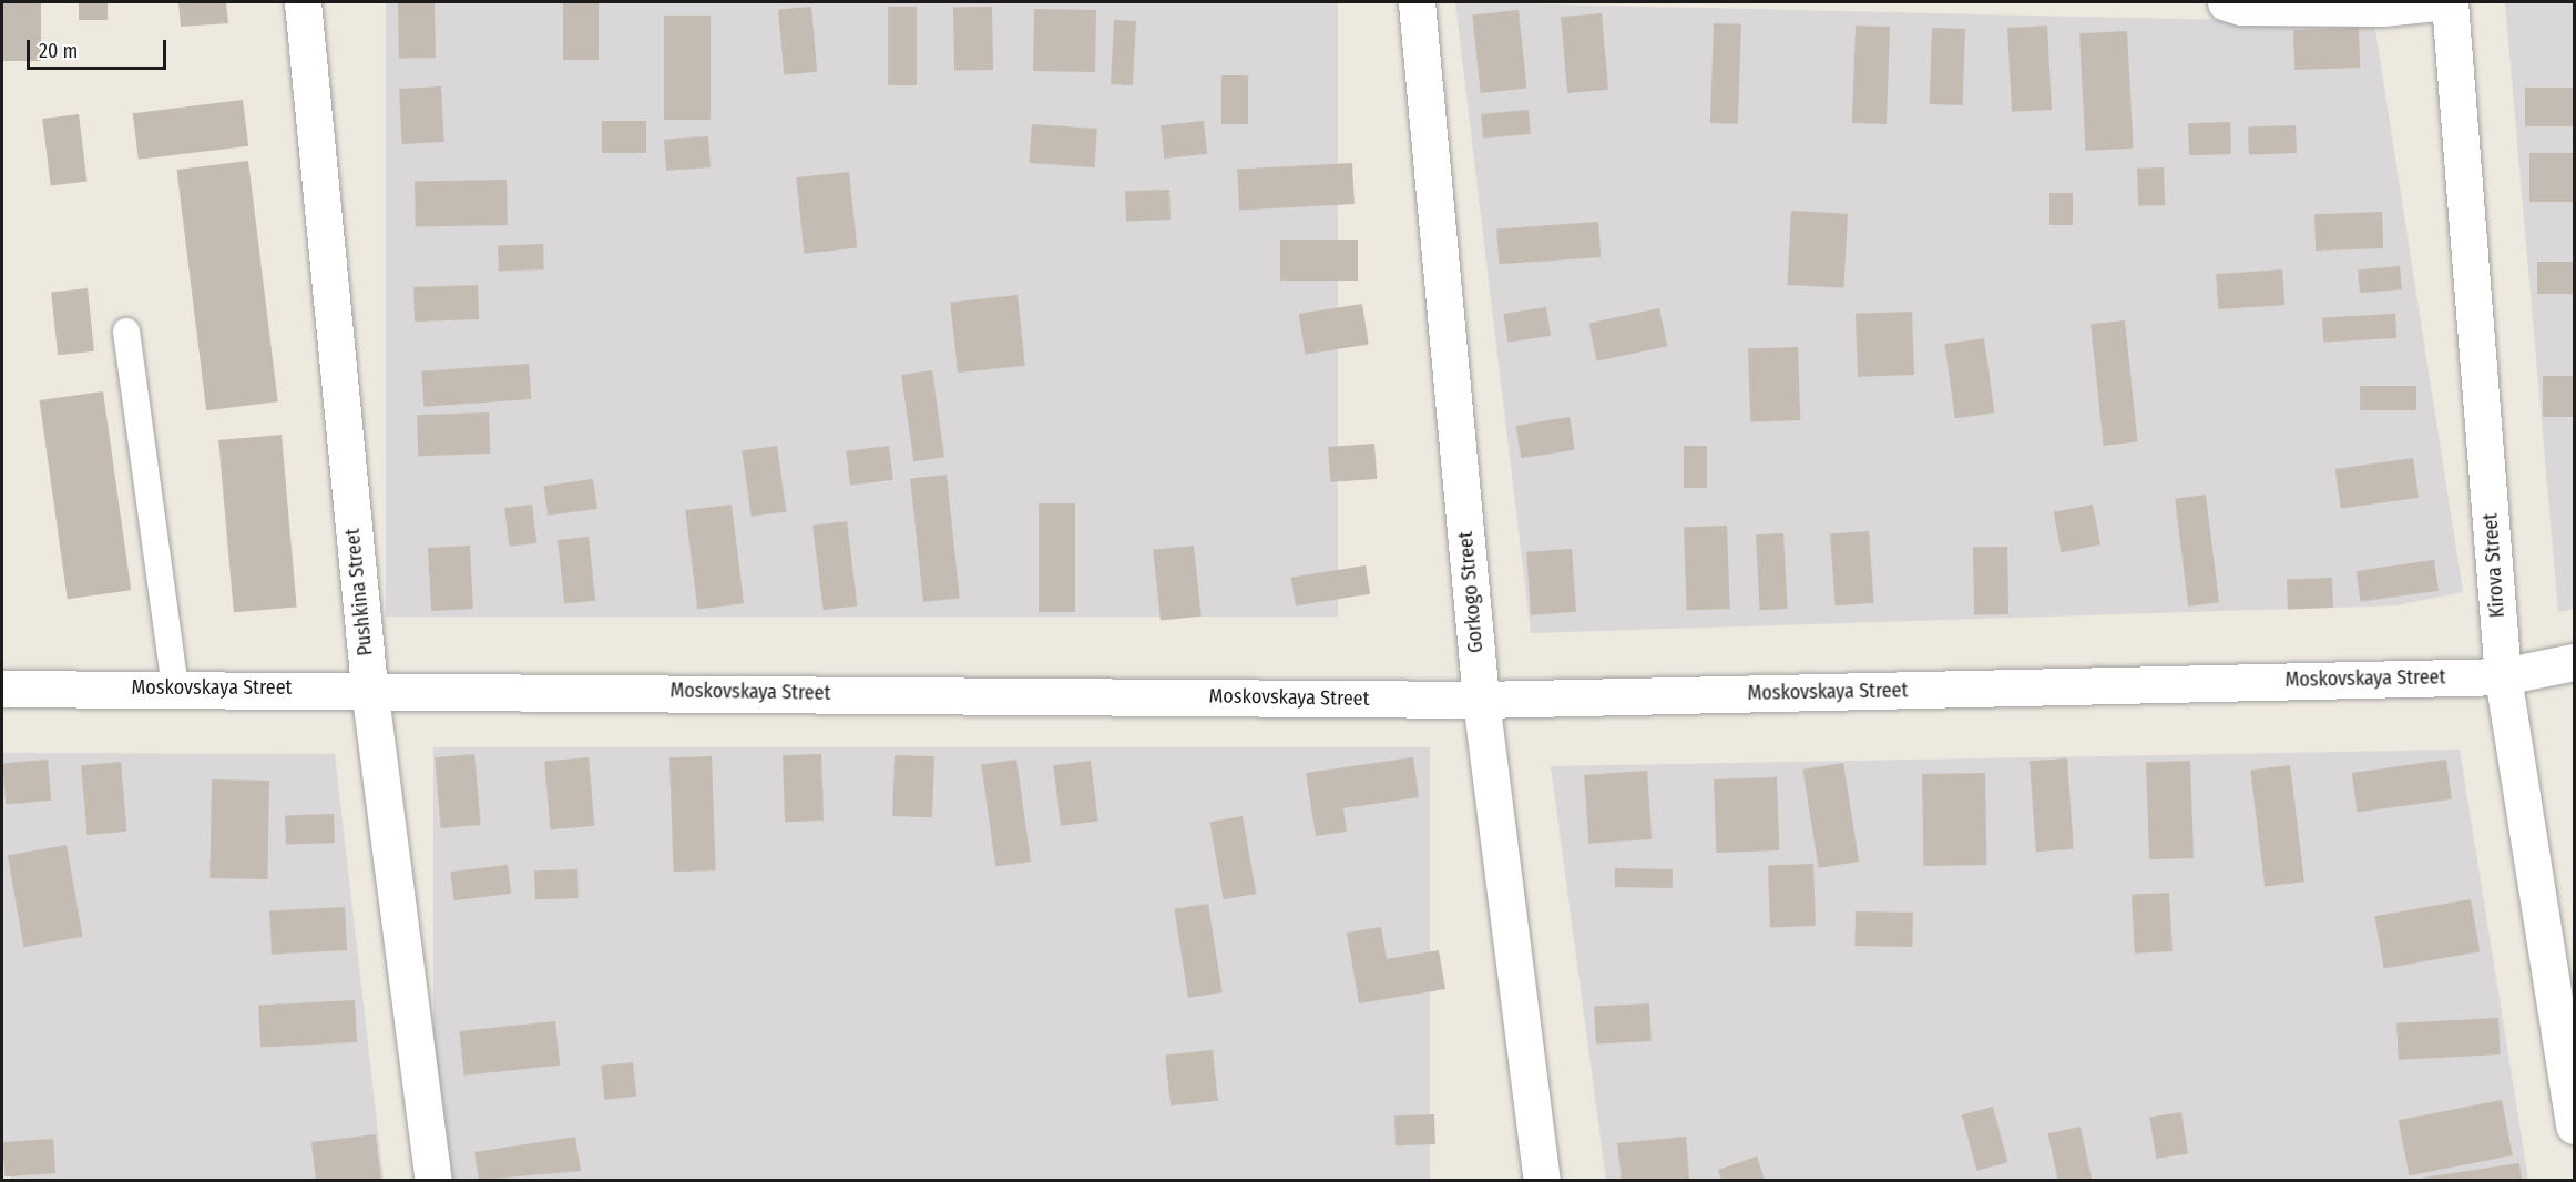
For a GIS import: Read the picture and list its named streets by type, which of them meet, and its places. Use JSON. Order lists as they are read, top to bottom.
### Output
{
  "streets": {
    "street": [
      "Kirova Street",
      "Pushkina Street",
      "Gorkogo Street",
      "Moskovskaya Street"
    ]
  },
  "crossings": [
    ["Kirova Street", "Moskovskaya Street"],
    ["Pushkina Street", "Moskovskaya Street"],
    ["Gorkogo Street", "Moskovskaya Street"]
  ],
  "scale_bar": "20 m"
}
